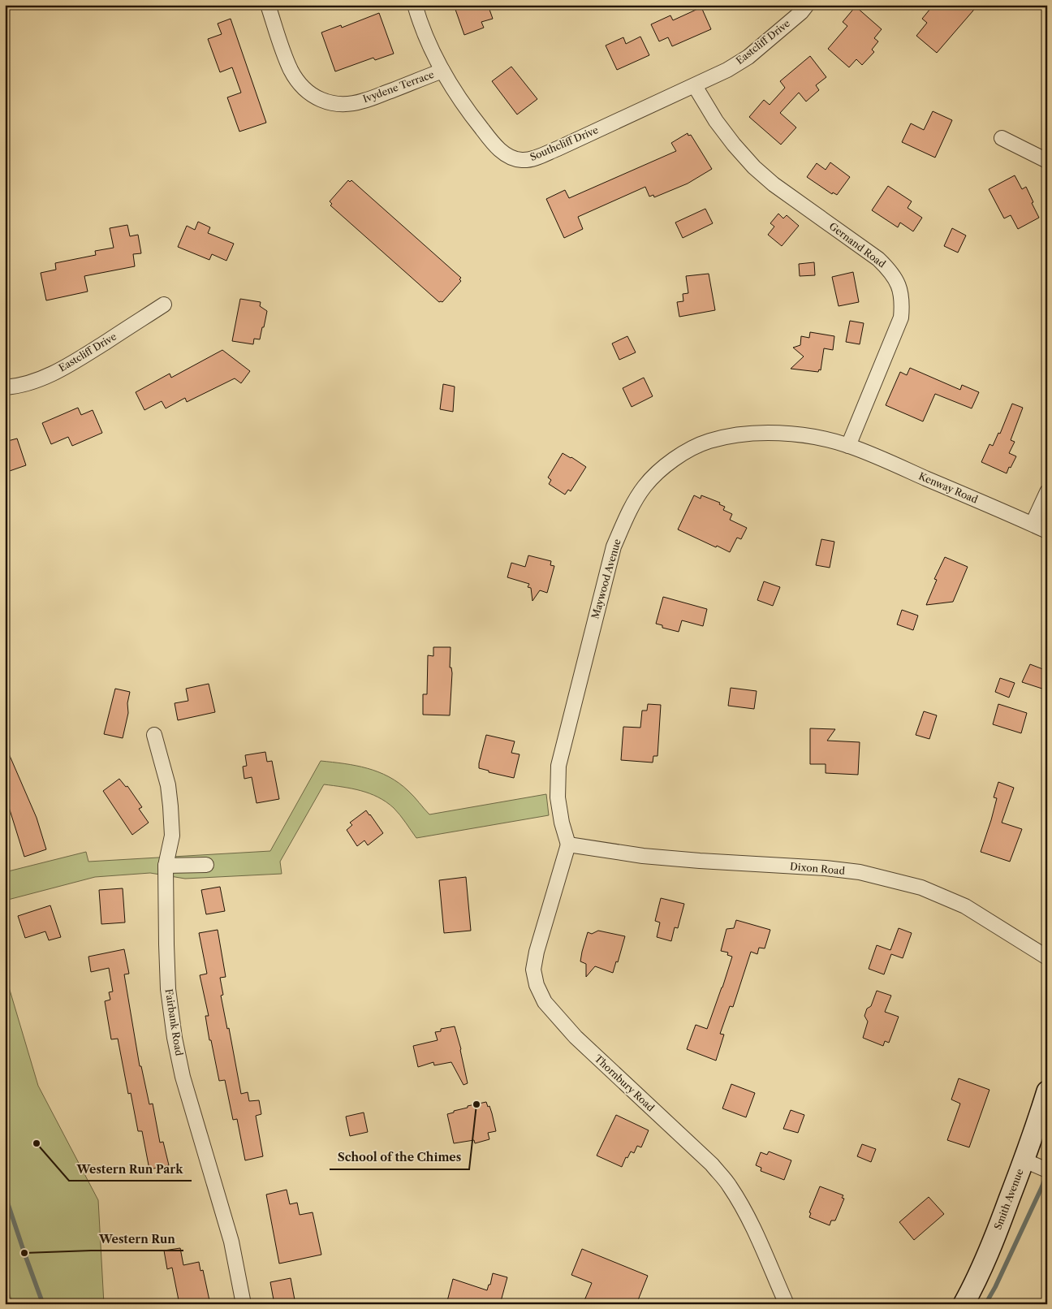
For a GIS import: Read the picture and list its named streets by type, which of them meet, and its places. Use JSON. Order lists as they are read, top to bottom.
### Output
{
  "streets": {
    "main road": ["Smith Avenue"],
    "street": [
      "Eastcliff Drive",
      "Ivydene Terrace",
      "Southcliff Drive",
      "Gernand Road",
      "Kenway Road",
      "Maywood Avenue",
      "Dixon Road",
      "Fairbank Road",
      "Thornbury Road"
    ]
  },
  "crossings": [
    ["Eastcliff Drive", "Southcliff Drive"],
    ["Eastcliff Drive", "Gernand Road"],
    ["Ivydene Terrace", "Southcliff Drive"],
    ["Southcliff Drive", "Gernand Road"],
    ["Gernand Road", "Kenway Road"],
    ["Gernand Road", "Maywood Avenue"],
    ["Kenway Road", "Maywood Avenue"],
    ["Maywood Avenue", "Dixon Road"],
    ["Maywood Avenue", "Thornbury Road"],
    ["Dixon Road", "Thornbury Road"]
  ],
  "places": ["School of the Chimes", "Western Run Park", "Western Run"]
}
